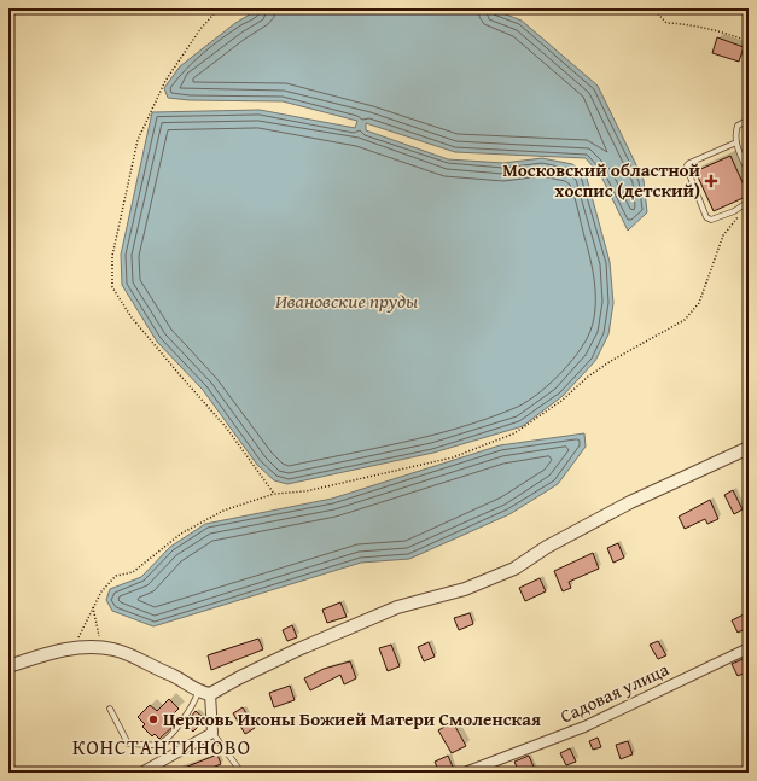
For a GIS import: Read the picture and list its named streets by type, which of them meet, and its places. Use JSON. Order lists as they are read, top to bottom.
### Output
{
  "streets": {
    "street": ["Садовая улица"]
  },
  "districts": ["КОНСТАНТИНОВО"],
  "water": ["Ивановские пруды"],
  "places": {
    "health": ["Московский областной хоспис (детский)"],
    "other": ["Церковь Иконы Божией Матери Смоленская"]
  }
}
